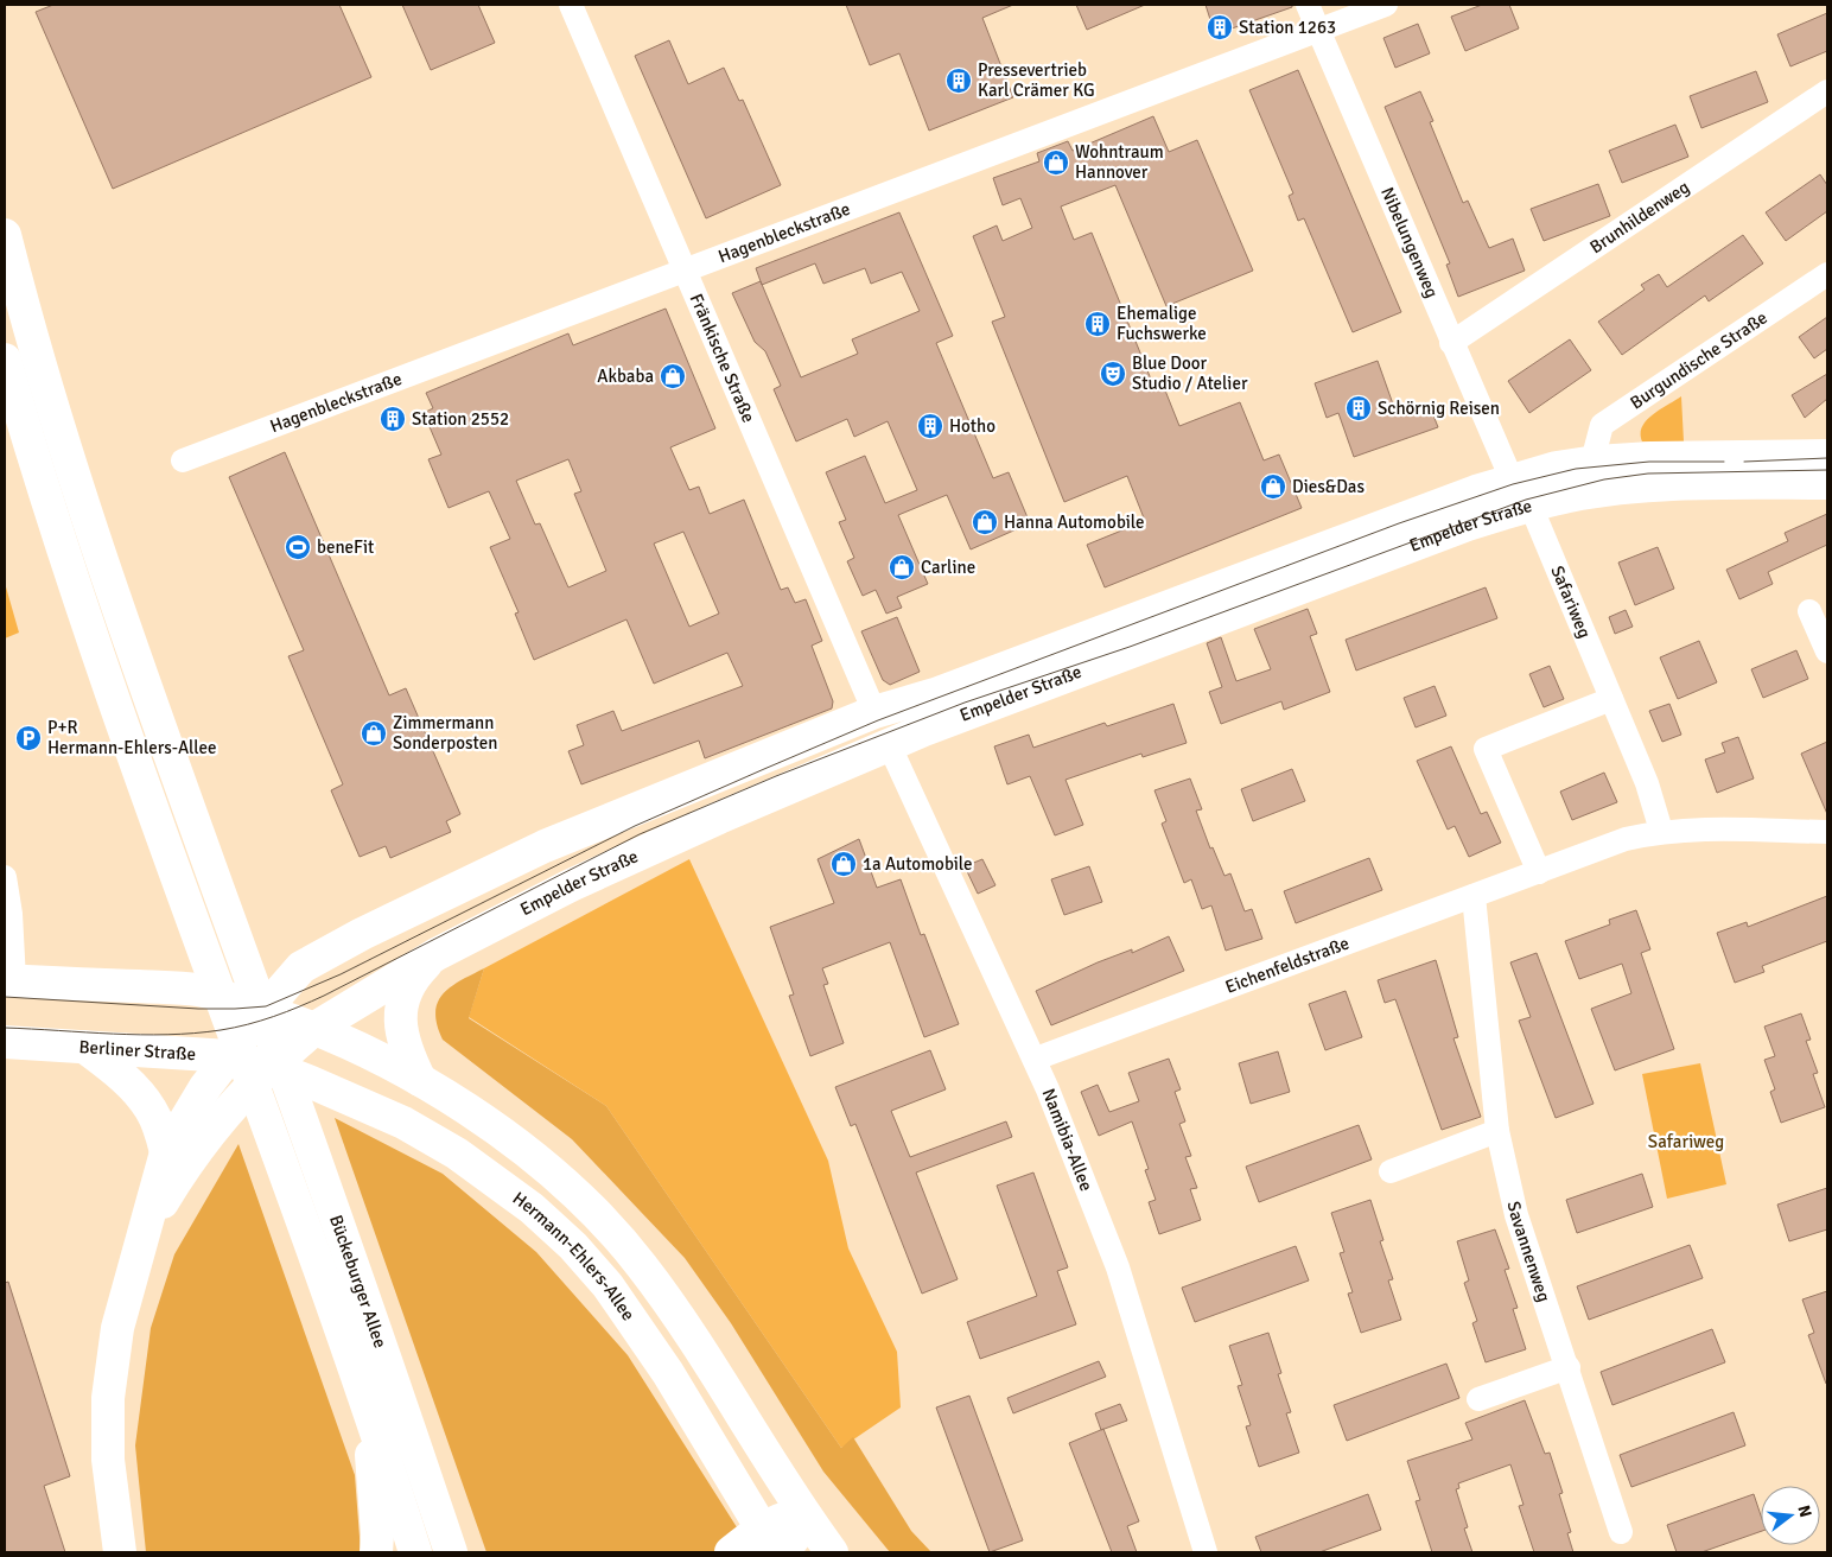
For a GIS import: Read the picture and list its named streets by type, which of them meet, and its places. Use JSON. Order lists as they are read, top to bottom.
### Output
{
  "streets": {
    "main road": [
      "Empelder Straße",
      "Berliner Straße",
      "Hermann-Ehlers-Allee",
      "Bückeburger Allee"
    ],
    "street": [
      "Brunhildenweg",
      "Hagenbleckstraße",
      "Nibelungenweg",
      "Fränkische Straße",
      "Burgundische Straße",
      "Safariweg",
      "Eichenfeldstraße",
      "Namibia-Allee",
      "Savannenweg"
    ]
  },
  "crossings": [
    ["Brunhildenweg", "Nibelungenweg"],
    ["Hagenbleckstraße", "Nibelungenweg"],
    ["Hagenbleckstraße", "Fränkische Straße"],
    ["Nibelungenweg", "Empelder Straße"],
    ["Fränkische Straße", "Empelder Straße"],
    ["Burgundische Straße", "Empelder Straße"],
    ["Empelder Straße", "Safariweg"],
    ["Empelder Straße", "Berliner Straße"],
    ["Empelder Straße", "Namibia-Allee"],
    ["Empelder Straße", "Hermann-Ehlers-Allee"],
    ["Safariweg", "Eichenfeldstraße"],
    ["Eichenfeldstraße", "Namibia-Allee"],
    ["Eichenfeldstraße", "Savannenweg"],
    ["Berliner Straße", "Hermann-Ehlers-Allee"]
  ],
  "parks": ["Safariweg"],
  "places": {
    "building": [
      "Station 1263",
      "Pressevertrieb Karl Crämer KG",
      "Ehemalige Fuchswerke",
      "Schörnig Reisen",
      "Station 2552",
      "Hotho"
    ],
    "shop": [
      "Wohntraum Hannover",
      "Akbaba",
      "Dies&Das",
      "Hanna Automobile",
      "Carline",
      "Zimmermann Sonderposten",
      "1a Automobile"
    ],
    "theatre": ["Blue Door Studio / Atelier"],
    "sports": ["beneFit"],
    "parking": ["P+R Hermann-Ehlers-Allee"]
  },
  "north": "right"
}
